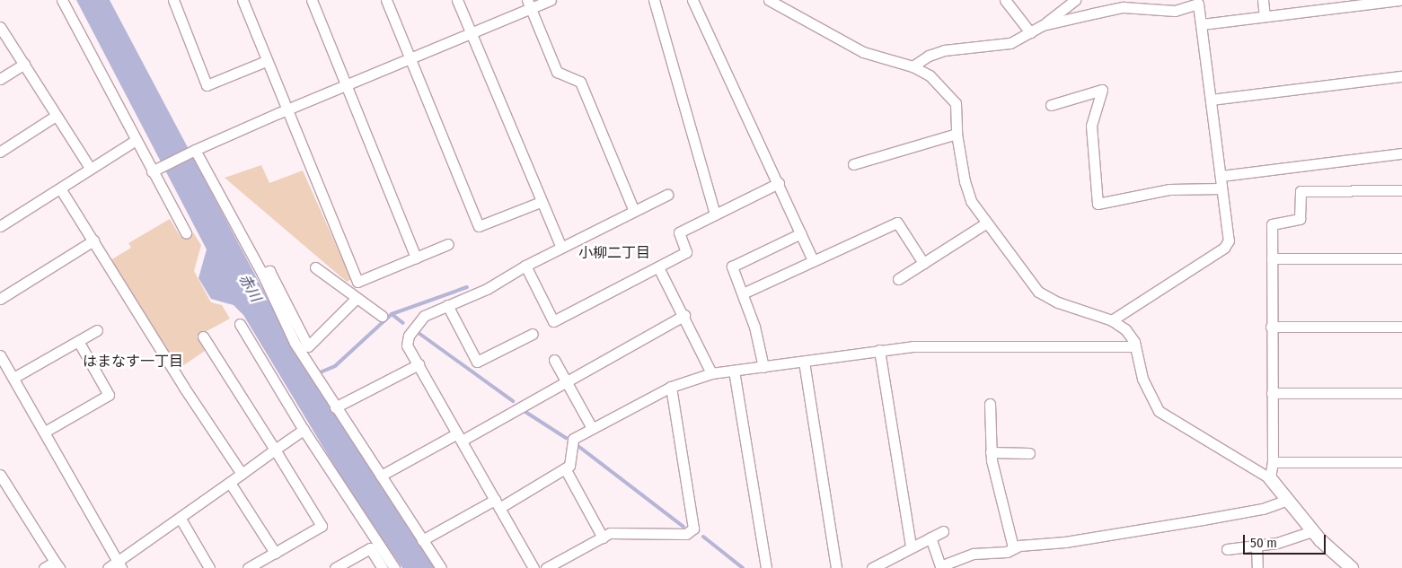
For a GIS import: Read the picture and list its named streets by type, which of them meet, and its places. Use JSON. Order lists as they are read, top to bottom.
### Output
{
  "districts": ["小柳二丁目", "はまなす一丁目"],
  "water": ["赤川"],
  "scale_bar": "50 m"
}
